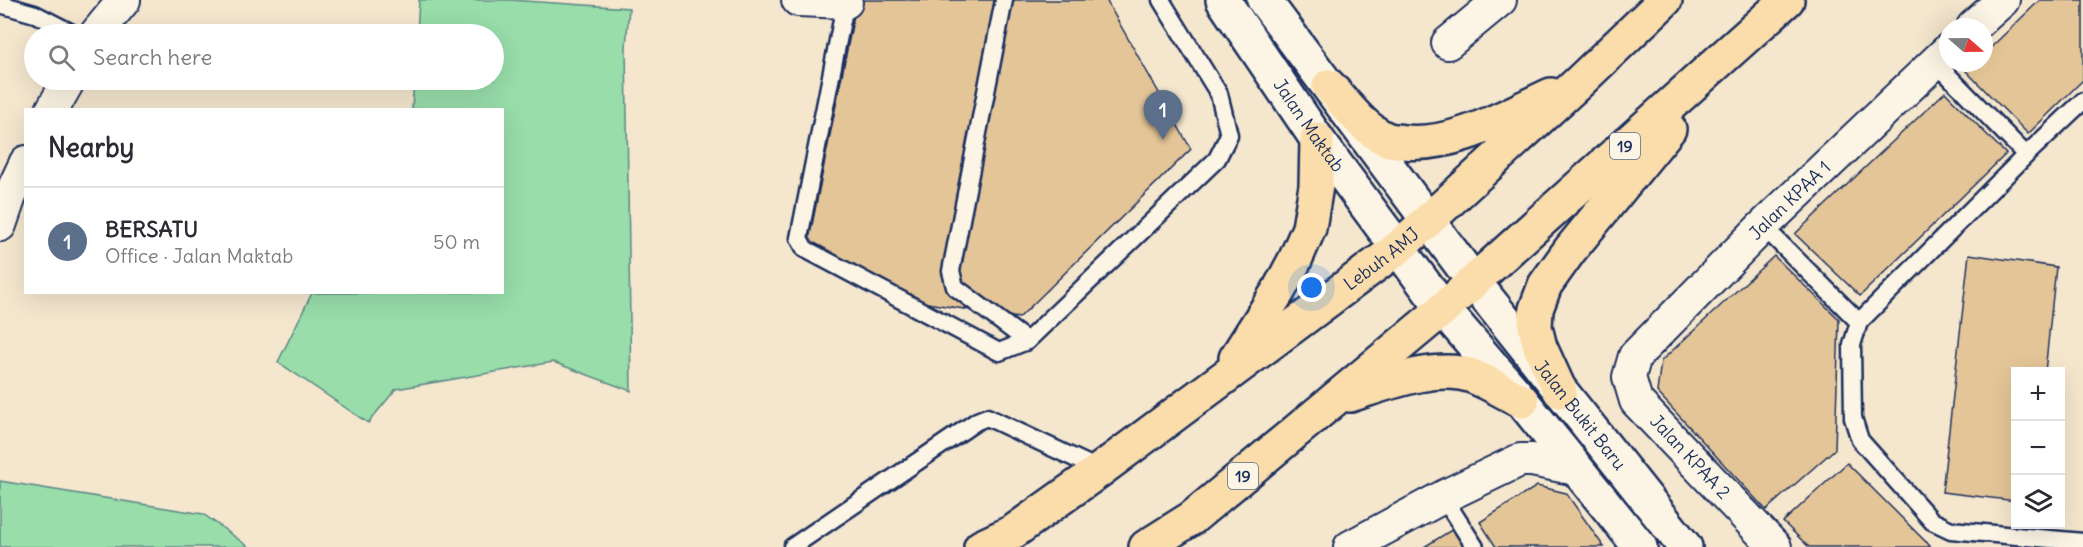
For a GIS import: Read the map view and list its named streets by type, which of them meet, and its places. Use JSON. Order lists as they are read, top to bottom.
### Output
{
  "streets": {
    "highway": ["19", "Lebuh AMJ"],
    "main road": ["Jalan Maktab", "Jalan Bukit Baru"],
    "street": ["Jalan KPAA 1", "Jalan KPAA 2"]
  },
  "crossings": [
    ["Jalan Maktab", "19"],
    ["Jalan Maktab", "Lebuh AMJ"],
    ["Jalan Maktab", "Jalan Bukit Baru"],
    ["19", "Jalan Bukit Baru"],
    ["Jalan KPAA 1", "Jalan KPAA 2"],
    ["Lebuh AMJ", "Jalan Bukit Baru"]
  ],
  "north": "right",
  "page": {
    "search": "Search here",
    "pins": "1",
    "heading": "Nearby",
    "list": [
      {
        "mark": "1",
        "name": "BERSATU",
        "note": "Office · Jalan Maktab",
        "value": "50 m"
      }
    ],
    "map_buttons": ["+", "−"]
  }
}
